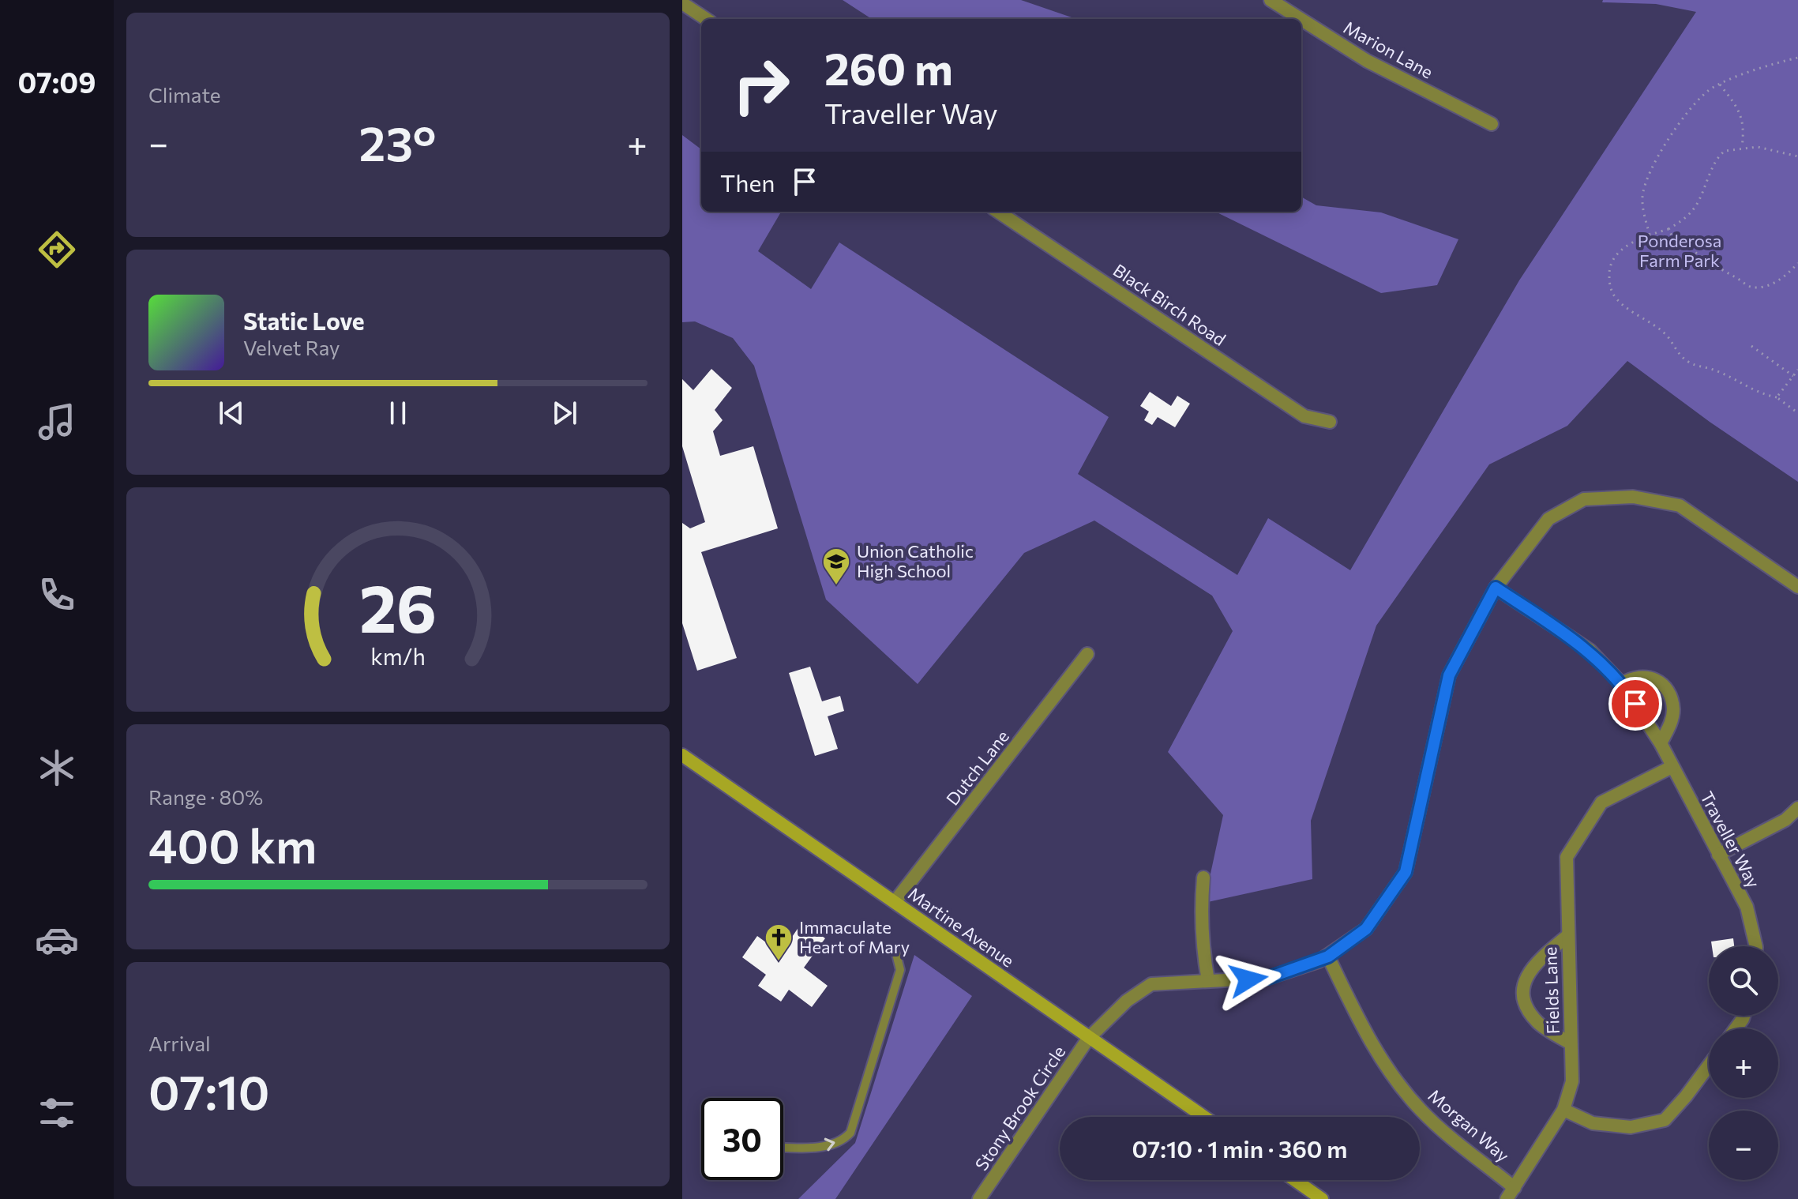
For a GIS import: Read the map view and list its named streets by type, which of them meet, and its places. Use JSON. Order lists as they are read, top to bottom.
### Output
{
  "streets": {
    "main road": ["Martine Avenue"],
    "street": [
      "Marion Lane",
      "Black Birch Road",
      "Dutch Lane",
      "Traveller Way",
      "Fields Lane",
      "Stony Brook Circle",
      "Morgan Way"
    ]
  },
  "crossings": [
    ["Dutch Lane", "Martine Avenue"],
    ["Traveller Way", "Fields Lane"],
    ["Traveller Way", "Stony Brook Circle"],
    ["Martine Avenue", "Stony Brook Circle"],
    ["Fields Lane", "Morgan Way"],
    ["Stony Brook Circle", "Morgan Way"]
  ],
  "parks": ["Ponderosa Farm Park"],
  "places": {
    "school or university": ["Union Catholic High School"],
    "church": ["Immaculate Heart of Mary"]
  },
  "page": {
    "tabs": "07:09",
    "tile": [
      "Climate",
      ["Range · 80%", "400 km"],
      ["Arrival", "07:10"]
    ],
    "turn": ["260 m", "Traveller Way"],
    "heat": ["−", "23°", "+"],
    "then": "Then",
    "song": ["Static Love", "Velvet Ray"],
    "map_buttons": ["+", "−"],
    "limit": "30",
    "trip": "07:10 · 1 min · 360 m",
    "gauge": ["26", "km/h"]
  }
}
